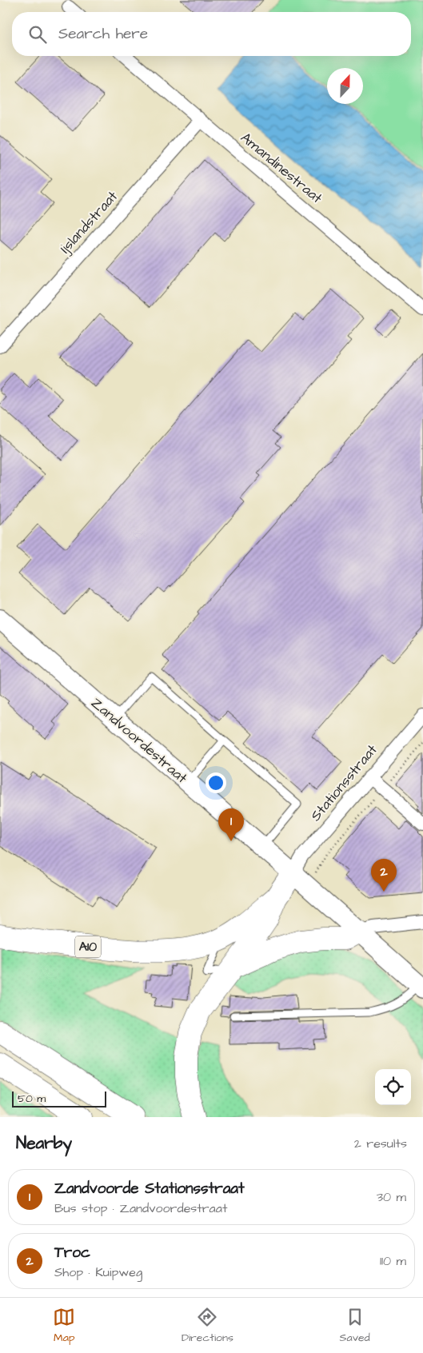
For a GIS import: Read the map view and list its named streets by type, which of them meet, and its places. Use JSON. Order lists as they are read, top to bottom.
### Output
{
  "streets": {
    "highway": ["A10"],
    "main road": ["Zandvoordestraat"],
    "street": ["Amandinestraat", "Ijslandstraat", "Stationsstraat"]
  },
  "crossings": [
    ["Amandinestraat", "Ijslandstraat"],
    ["Zandvoordestraat", "Stationsstraat"],
    ["Zandvoordestraat", "A10"],
    ["Stationsstraat", "A10"]
  ],
  "scale_bar": "50 m",
  "north": "top",
  "page": {
    "search": "Search here",
    "pins": ["1", "2"],
    "scale": "50 m",
    "heading": ["Nearby", "2 results"],
    "list": [
      {
        "mark": "1",
        "name": "Zandvoorde Stationsstraat",
        "note": "Bus stop · Zandvoordestraat",
        "value": "30 m"
      },
      {
        "mark": "2",
        "name": "Troc",
        "note": "Shop · Kuipweg",
        "value": "110 m"
      }
    ],
    "nav": ["Map", "Directions", "Saved"]
  }
}
